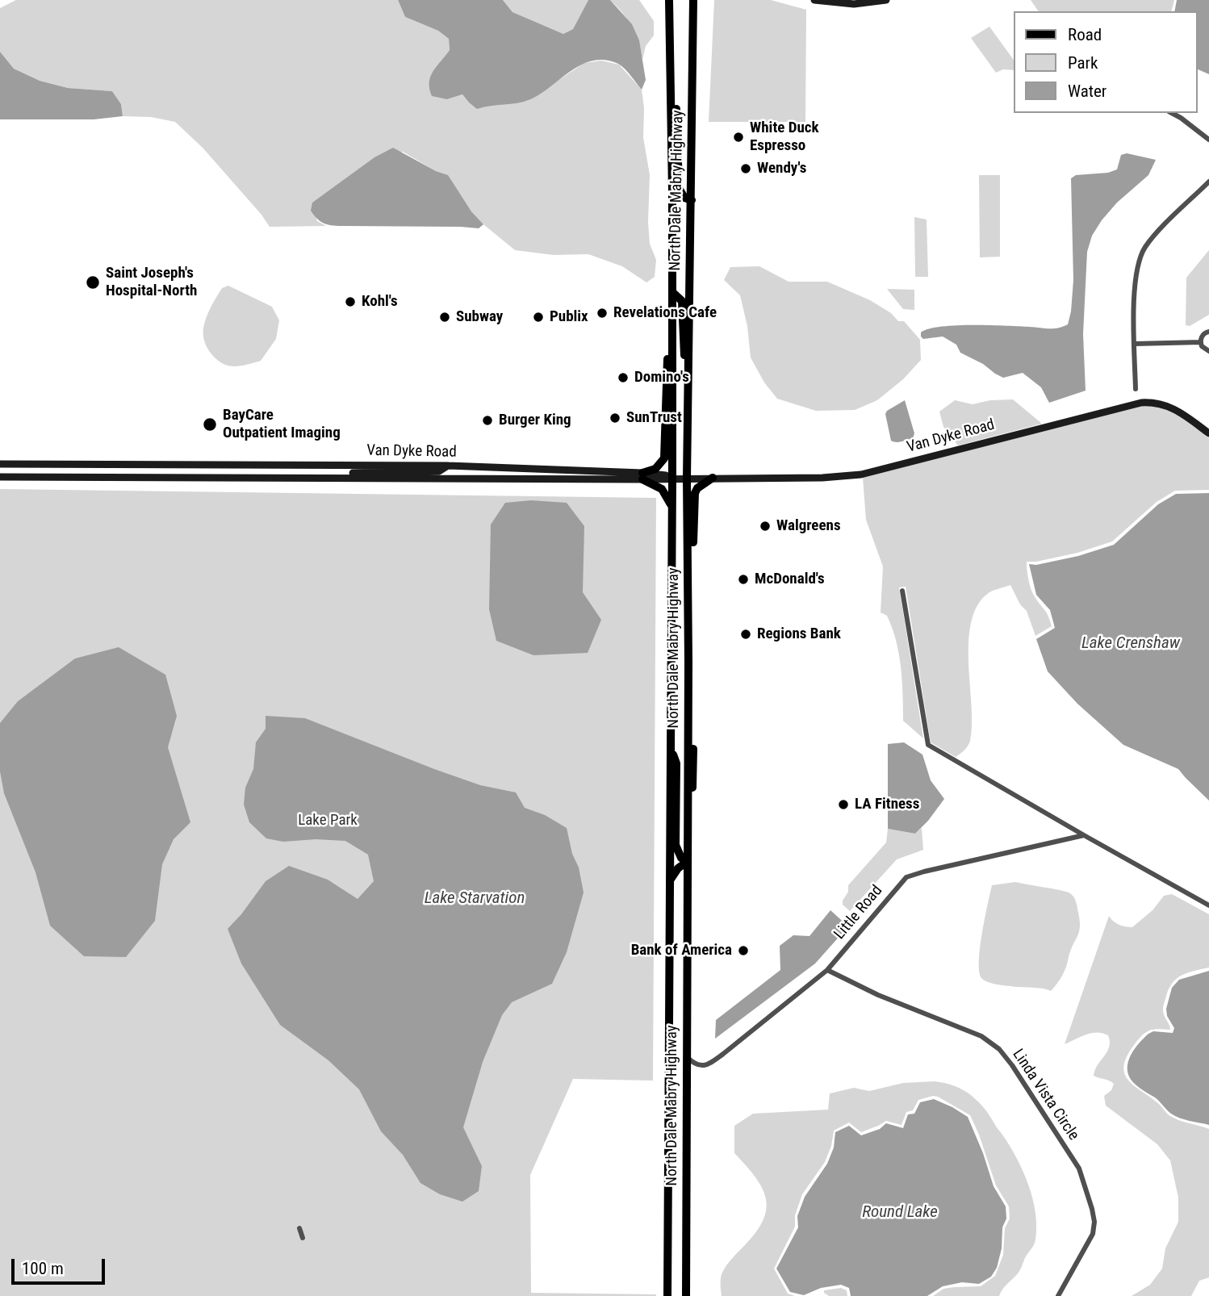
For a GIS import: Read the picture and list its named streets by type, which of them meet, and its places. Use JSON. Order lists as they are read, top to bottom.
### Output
{
  "streets": {
    "main road": ["North Dale Mabry Highway", "Van Dyke Road"],
    "street": ["Little Road", "Linda Vista Circle"]
  },
  "crossings": [
    ["North Dale Mabry Highway", "Van Dyke Road"],
    ["North Dale Mabry Highway", "Little Road"],
    ["Little Road", "Linda Vista Circle"]
  ],
  "water": ["Lake Crenshaw", "Lake Starvation", "Round Lake"],
  "parks": ["Lake Park"],
  "places": [
    "White Duck Espresso",
    "Wendy's",
    "Saint Joseph's Hospital-North",
    "Kohl's",
    "Revelations Cafe",
    "Subway",
    "Publix",
    "Domino's",
    "SunTrust",
    "Burger King",
    "BayCare Outpatient Imaging",
    "Walgreens",
    "McDonald's",
    "Regions Bank",
    "LA Fitness",
    "Bank of America"
  ],
  "legend": ["Road", "Park", "Water"],
  "scale_bar": "100 m"
}
